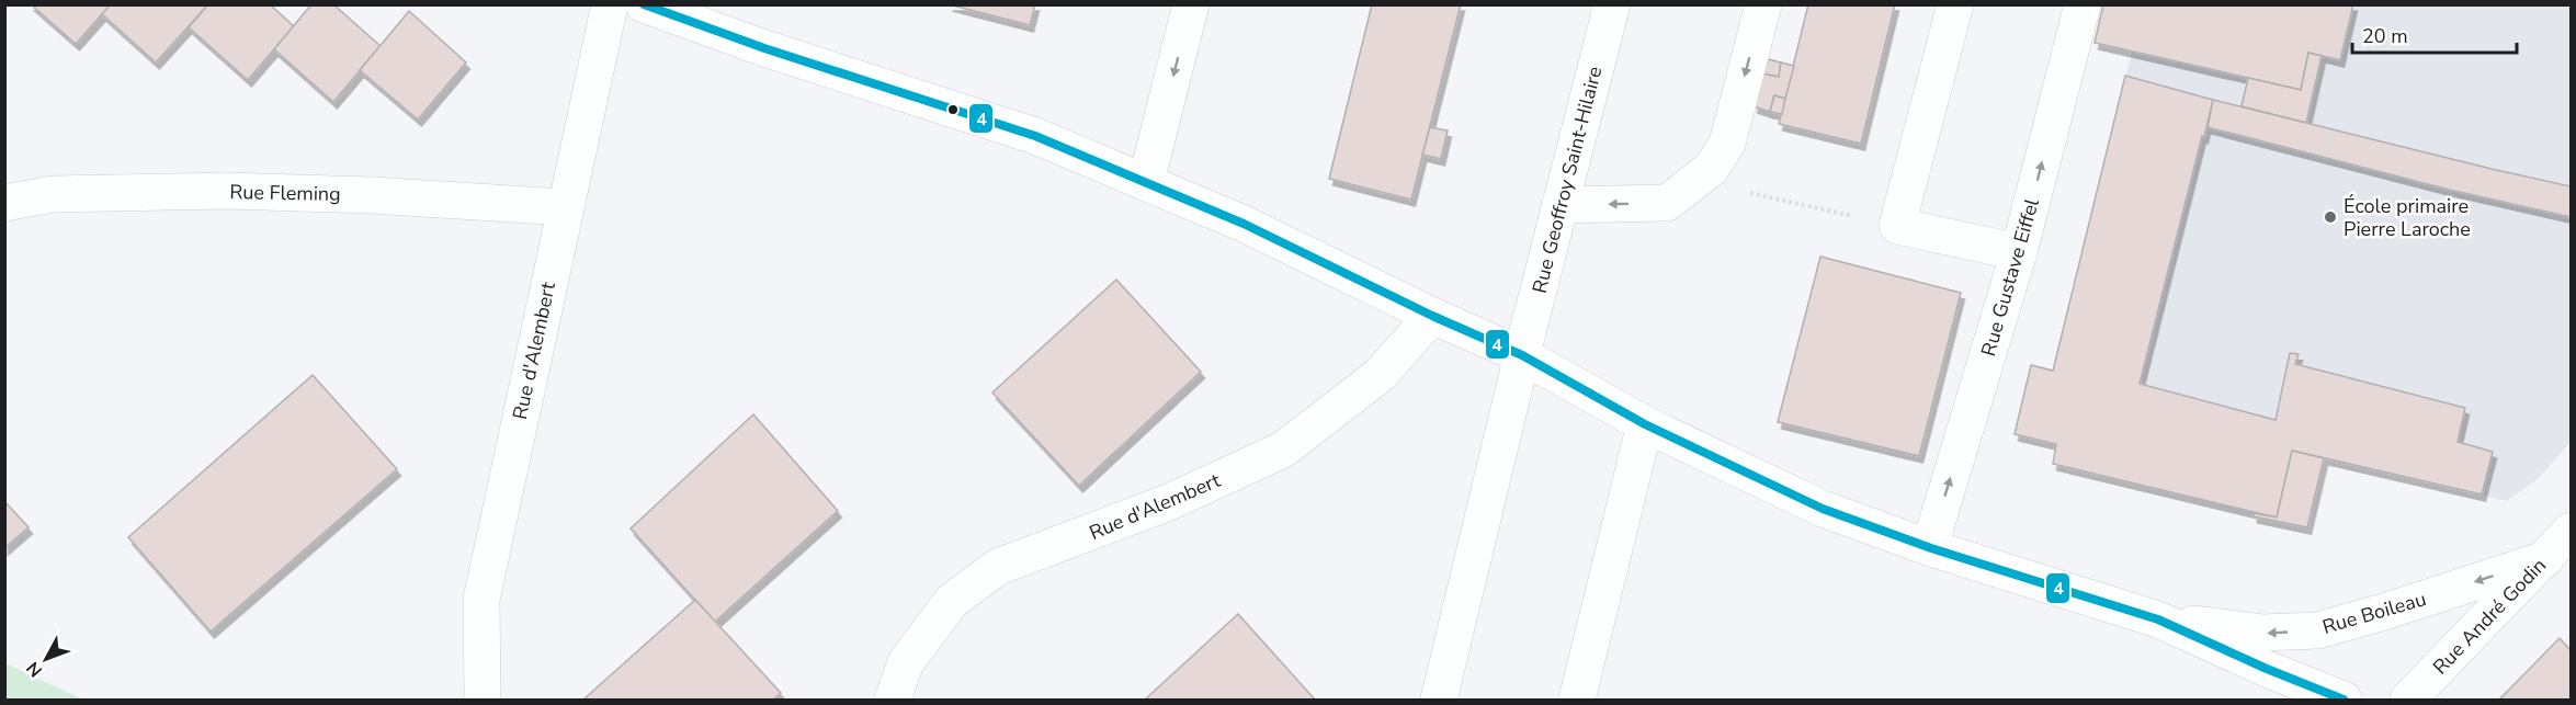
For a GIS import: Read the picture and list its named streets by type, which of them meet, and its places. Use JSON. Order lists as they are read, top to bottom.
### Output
{
  "streets": {
    "street": [
      "Rue Geoffroy Saint-Hilaire",
      "Rue Fleming",
      "Rue Gustave Eiffel",
      "Rue d'Alembert",
      "Rue Boileau",
      "Rue André Godin"
    ]
  },
  "crossings": [
    ["Rue Geoffroy Saint-Hilaire", "Rue Boileau"],
    ["Rue Fleming", "Rue d'Alembert"],
    ["Rue Gustave Eiffel", "Rue Boileau"],
    ["Rue d'Alembert", "Rue Boileau"],
    ["Rue Boileau", "Rue André Godin"]
  ],
  "places": ["École primaire Pierre Laroche"],
  "lines": ["transit line 4"],
  "scale_bar": "20 m",
  "north": "bottom left"
}
